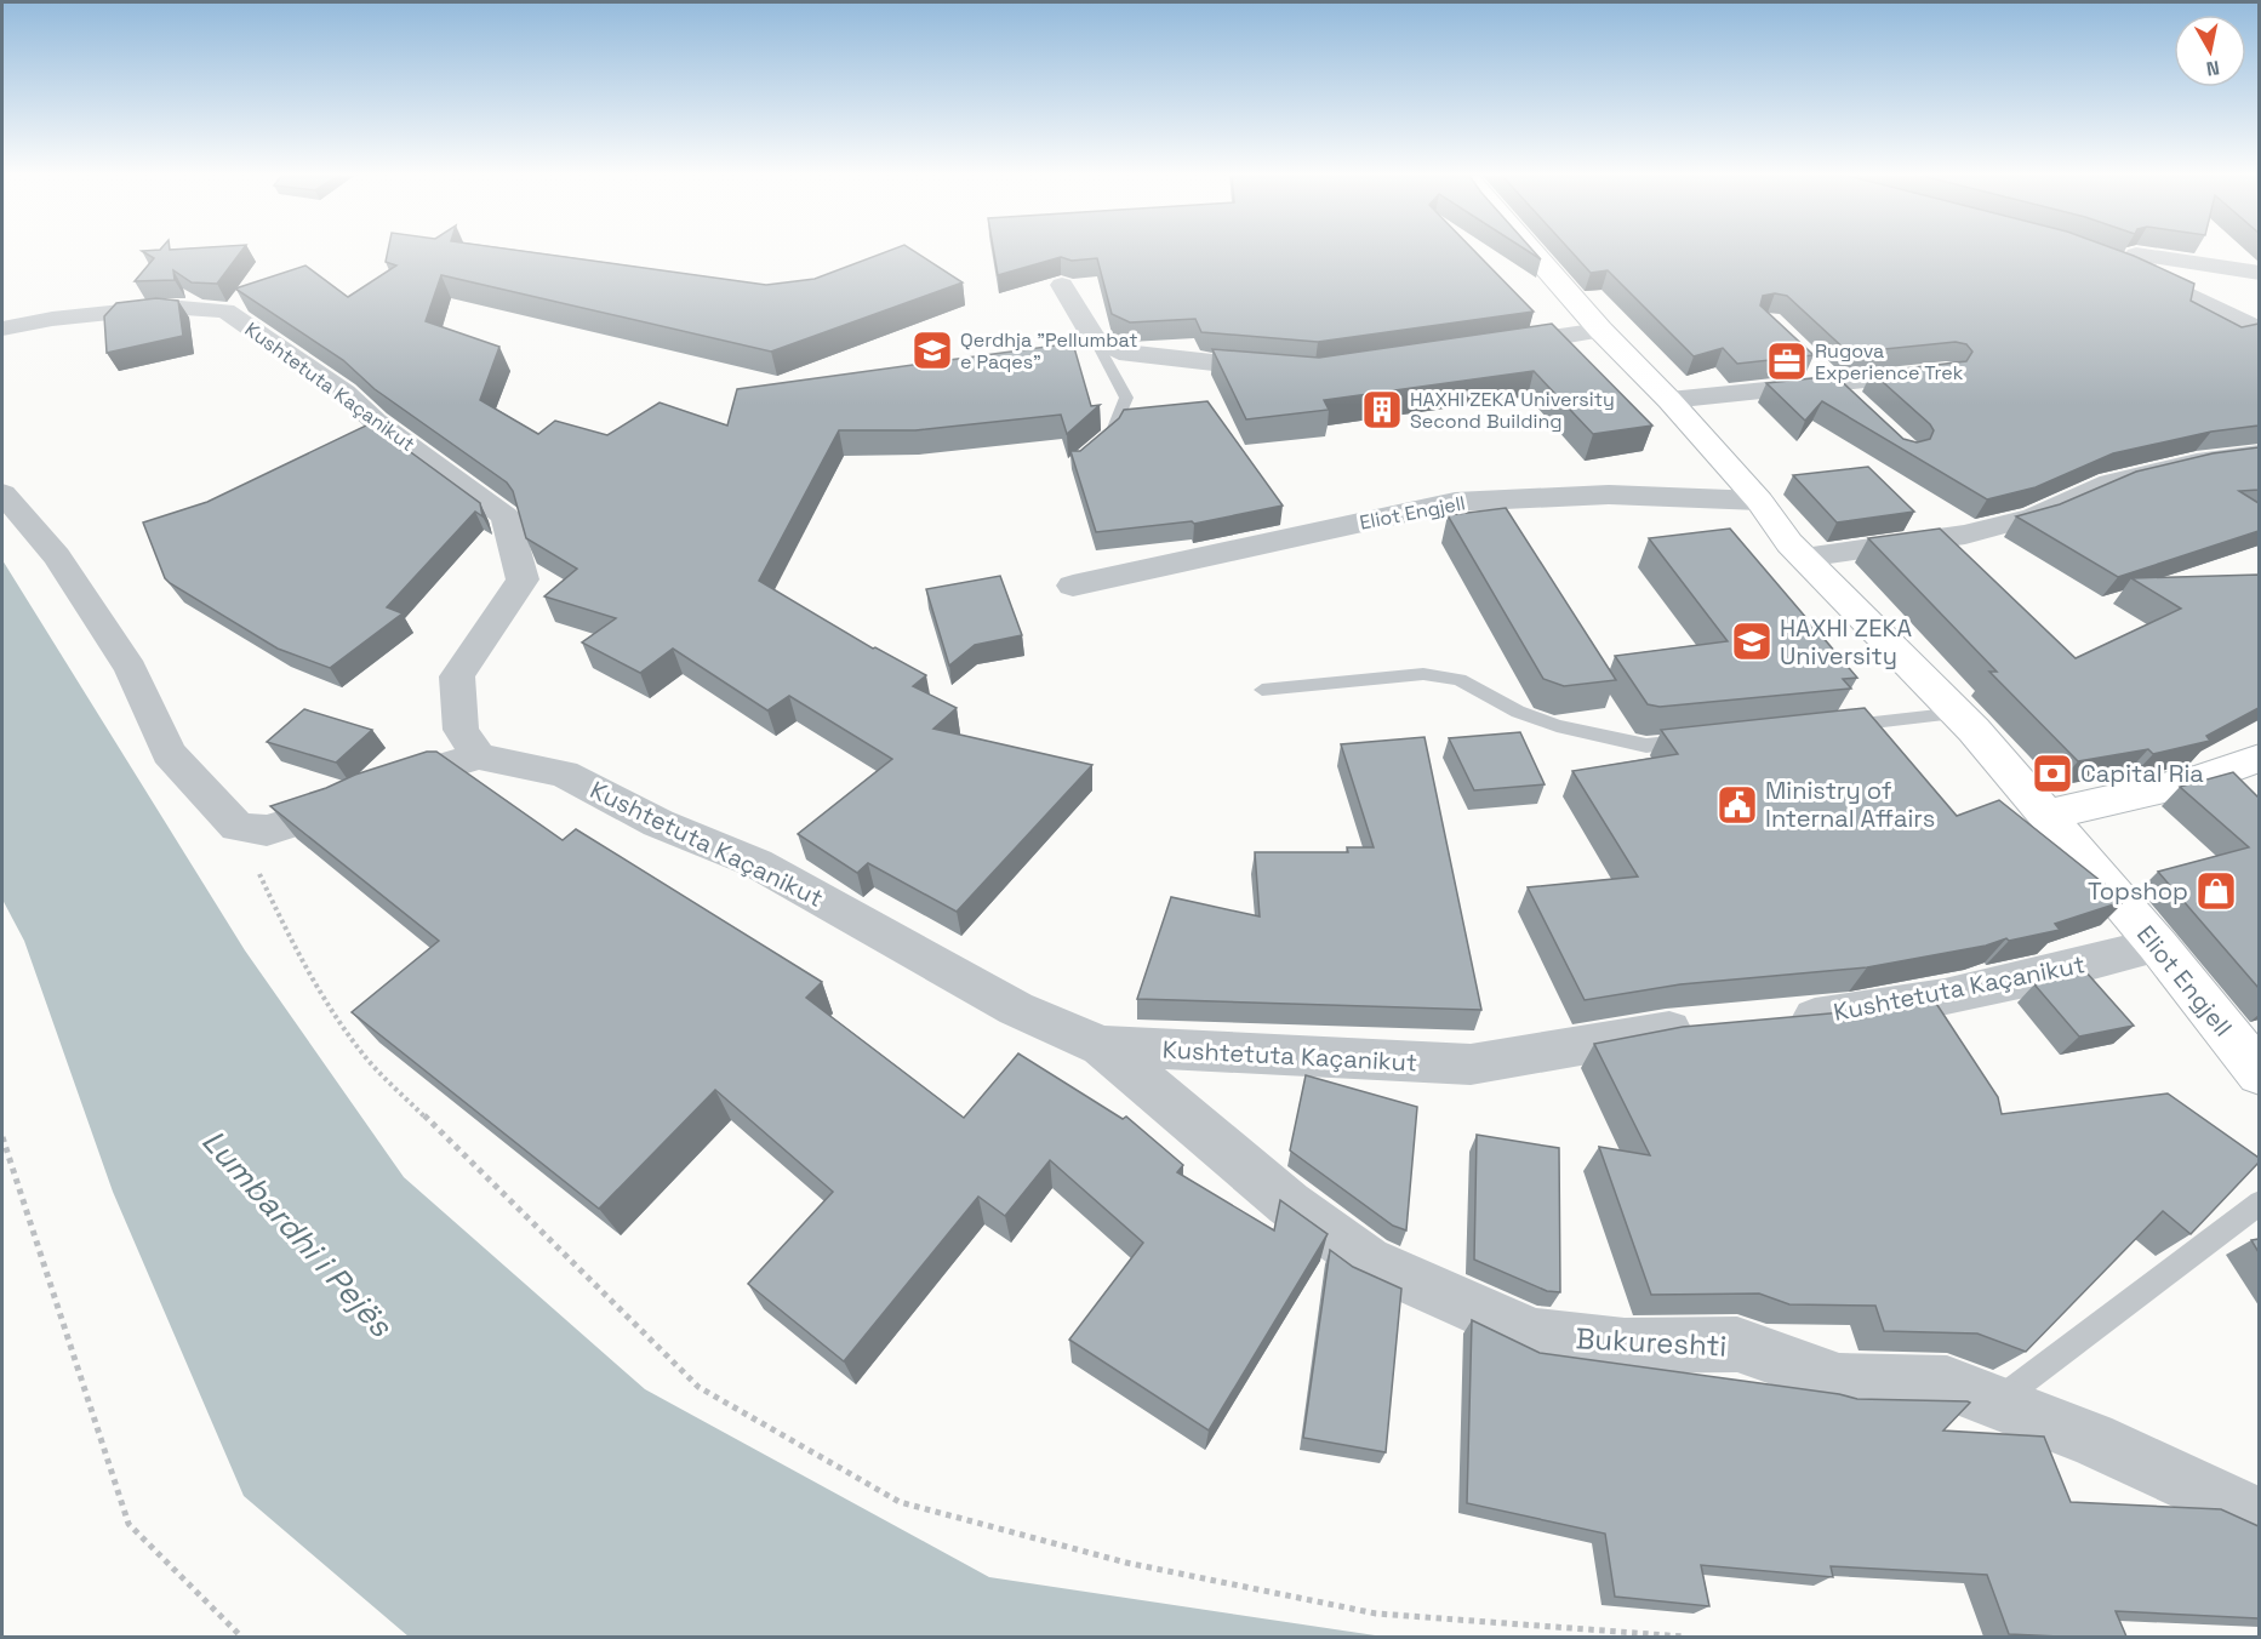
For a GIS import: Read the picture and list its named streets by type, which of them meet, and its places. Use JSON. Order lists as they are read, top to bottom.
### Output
{
  "streets": {
    "main road": ["Eliot Engjell"],
    "street": ["Kushtetuta Kaçanikut", "Bukureshti"]
  },
  "crossings": [
    ["Kushtetuta Kaçanikut", "Eliot Engjell"],
    ["Kushtetuta Kaçanikut", "Bukureshti"]
  ],
  "water": ["Lumbardhi i Pejës"],
  "places": {
    "school or university": ["Qerdhja \"Pellumbat e Paqes\"", "HAXHI ZEKA University"],
    "office": ["Rugova Experience Trek"],
    "building": ["HAXHI ZEKA University Second Building"],
    "bank": ["Capital Ria"],
    "public building": ["Ministry of Internal Affairs"],
    "shop": ["Topshop"]
  },
  "north": "bottom"
}
